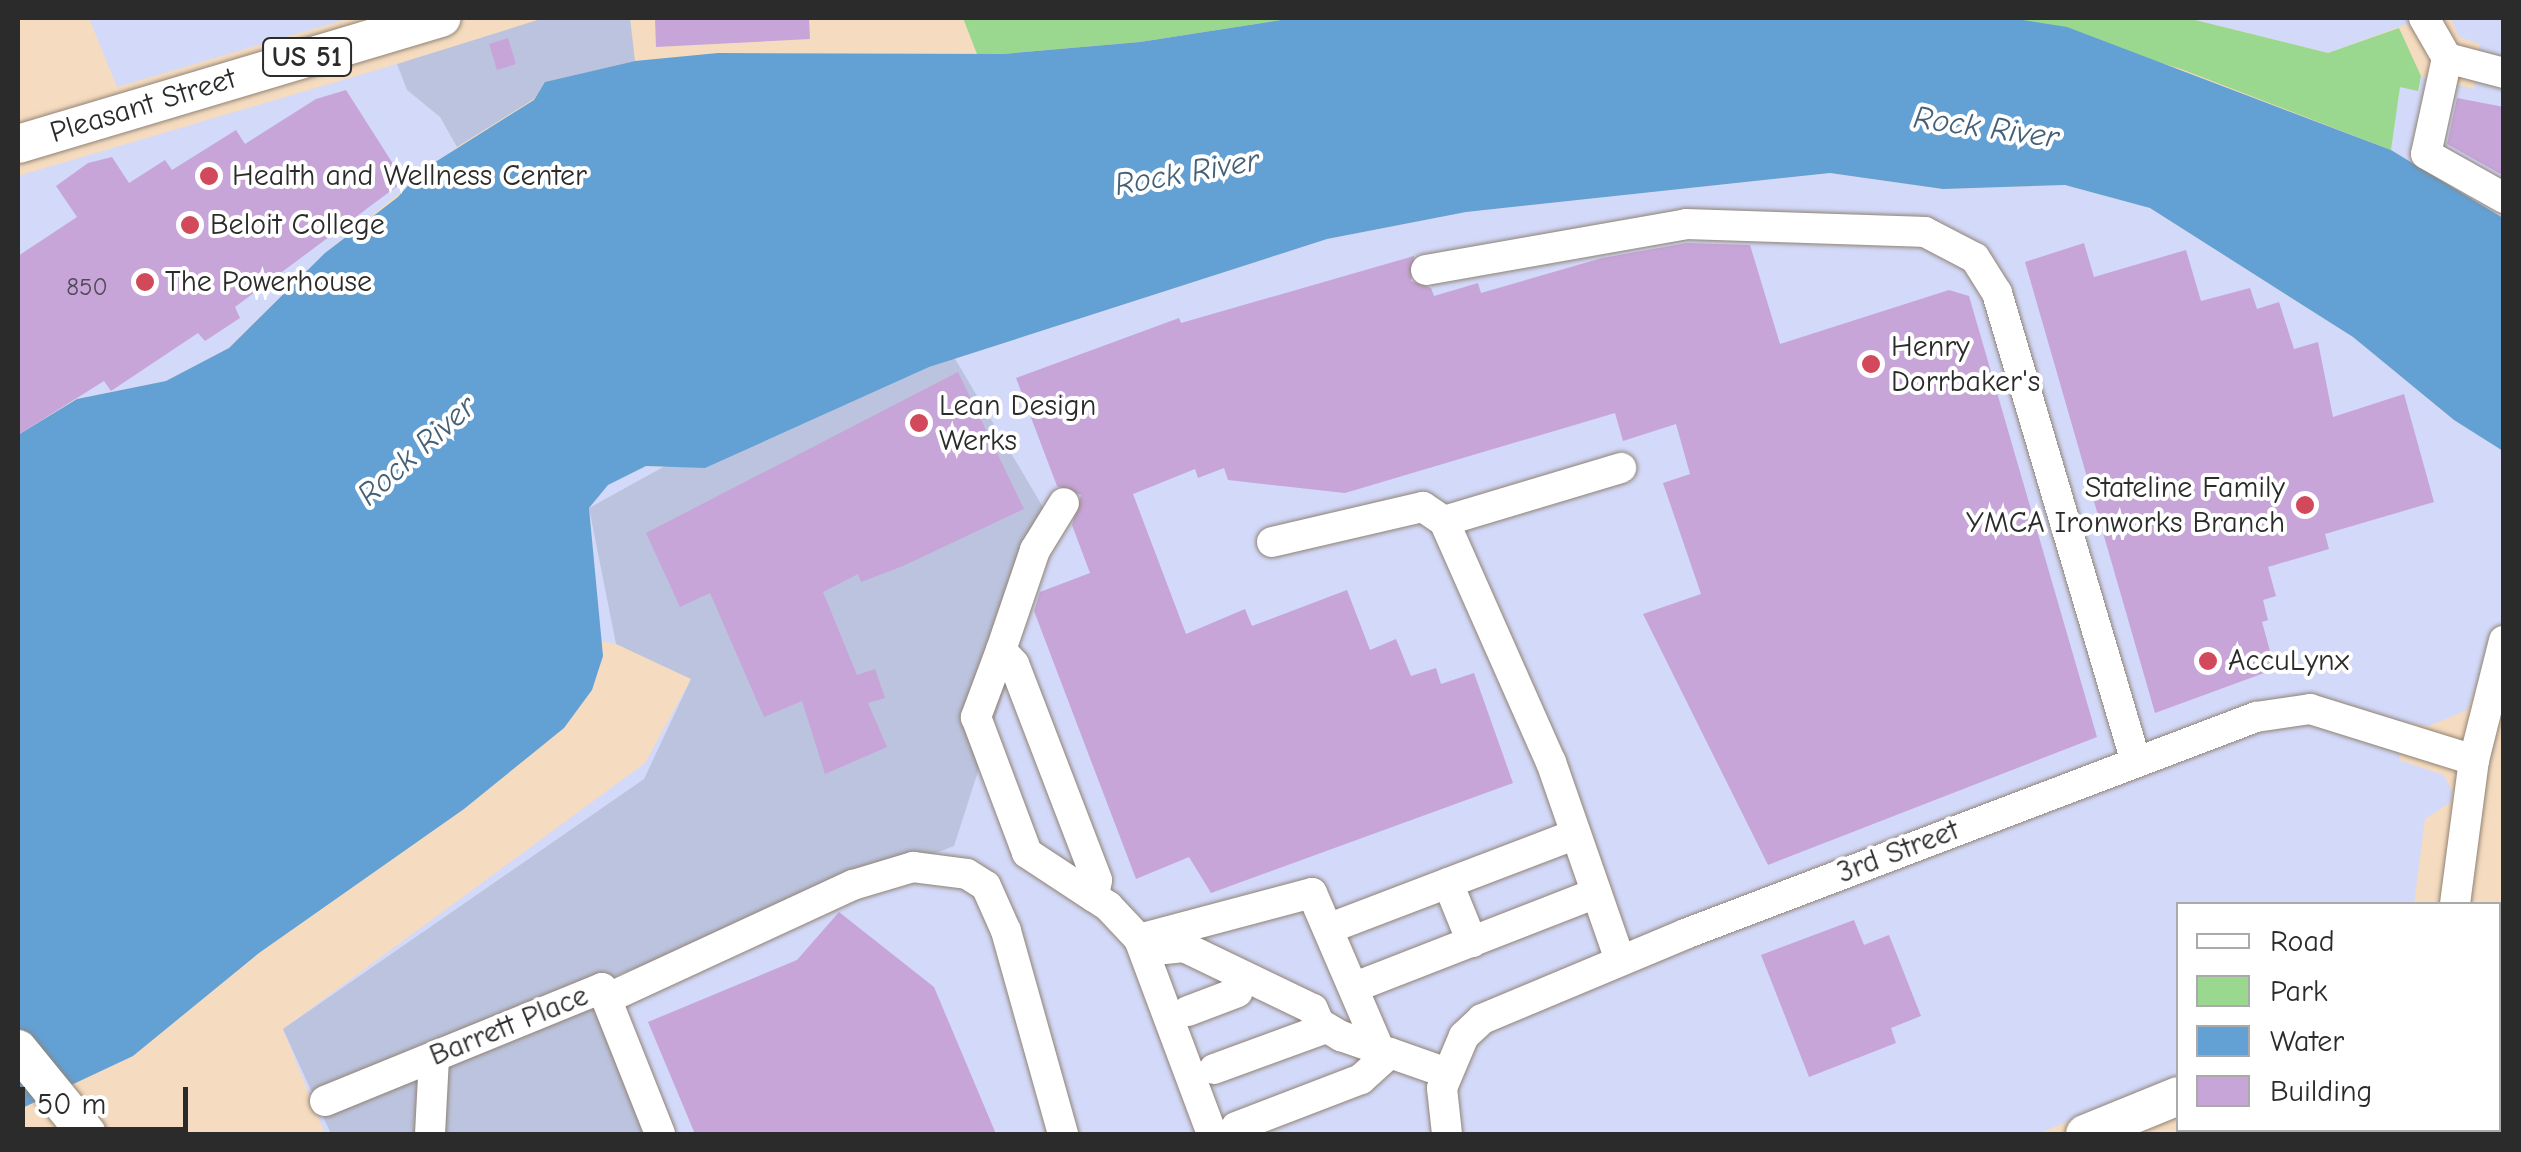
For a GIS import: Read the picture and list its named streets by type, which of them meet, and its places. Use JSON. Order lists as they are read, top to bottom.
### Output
{
  "streets": {
    "main road": ["US 51", "Pleasant Street"],
    "street": ["3rd Street", "Barrett Place"]
  },
  "water": ["Rock River"],
  "places": [
    "Health and Wellness Center",
    "Beloit College",
    "The Powerhouse",
    "Henry Dorrbaker's",
    "Lean Design Werks",
    "Stateline Family YMCA Ironworks Branch",
    "AccuLynx"
  ],
  "house_numbers": ["850"],
  "legend": [
    "Road",
    "Park",
    "Water",
    "Building"
  ],
  "scale_bar": "50 m"
}
